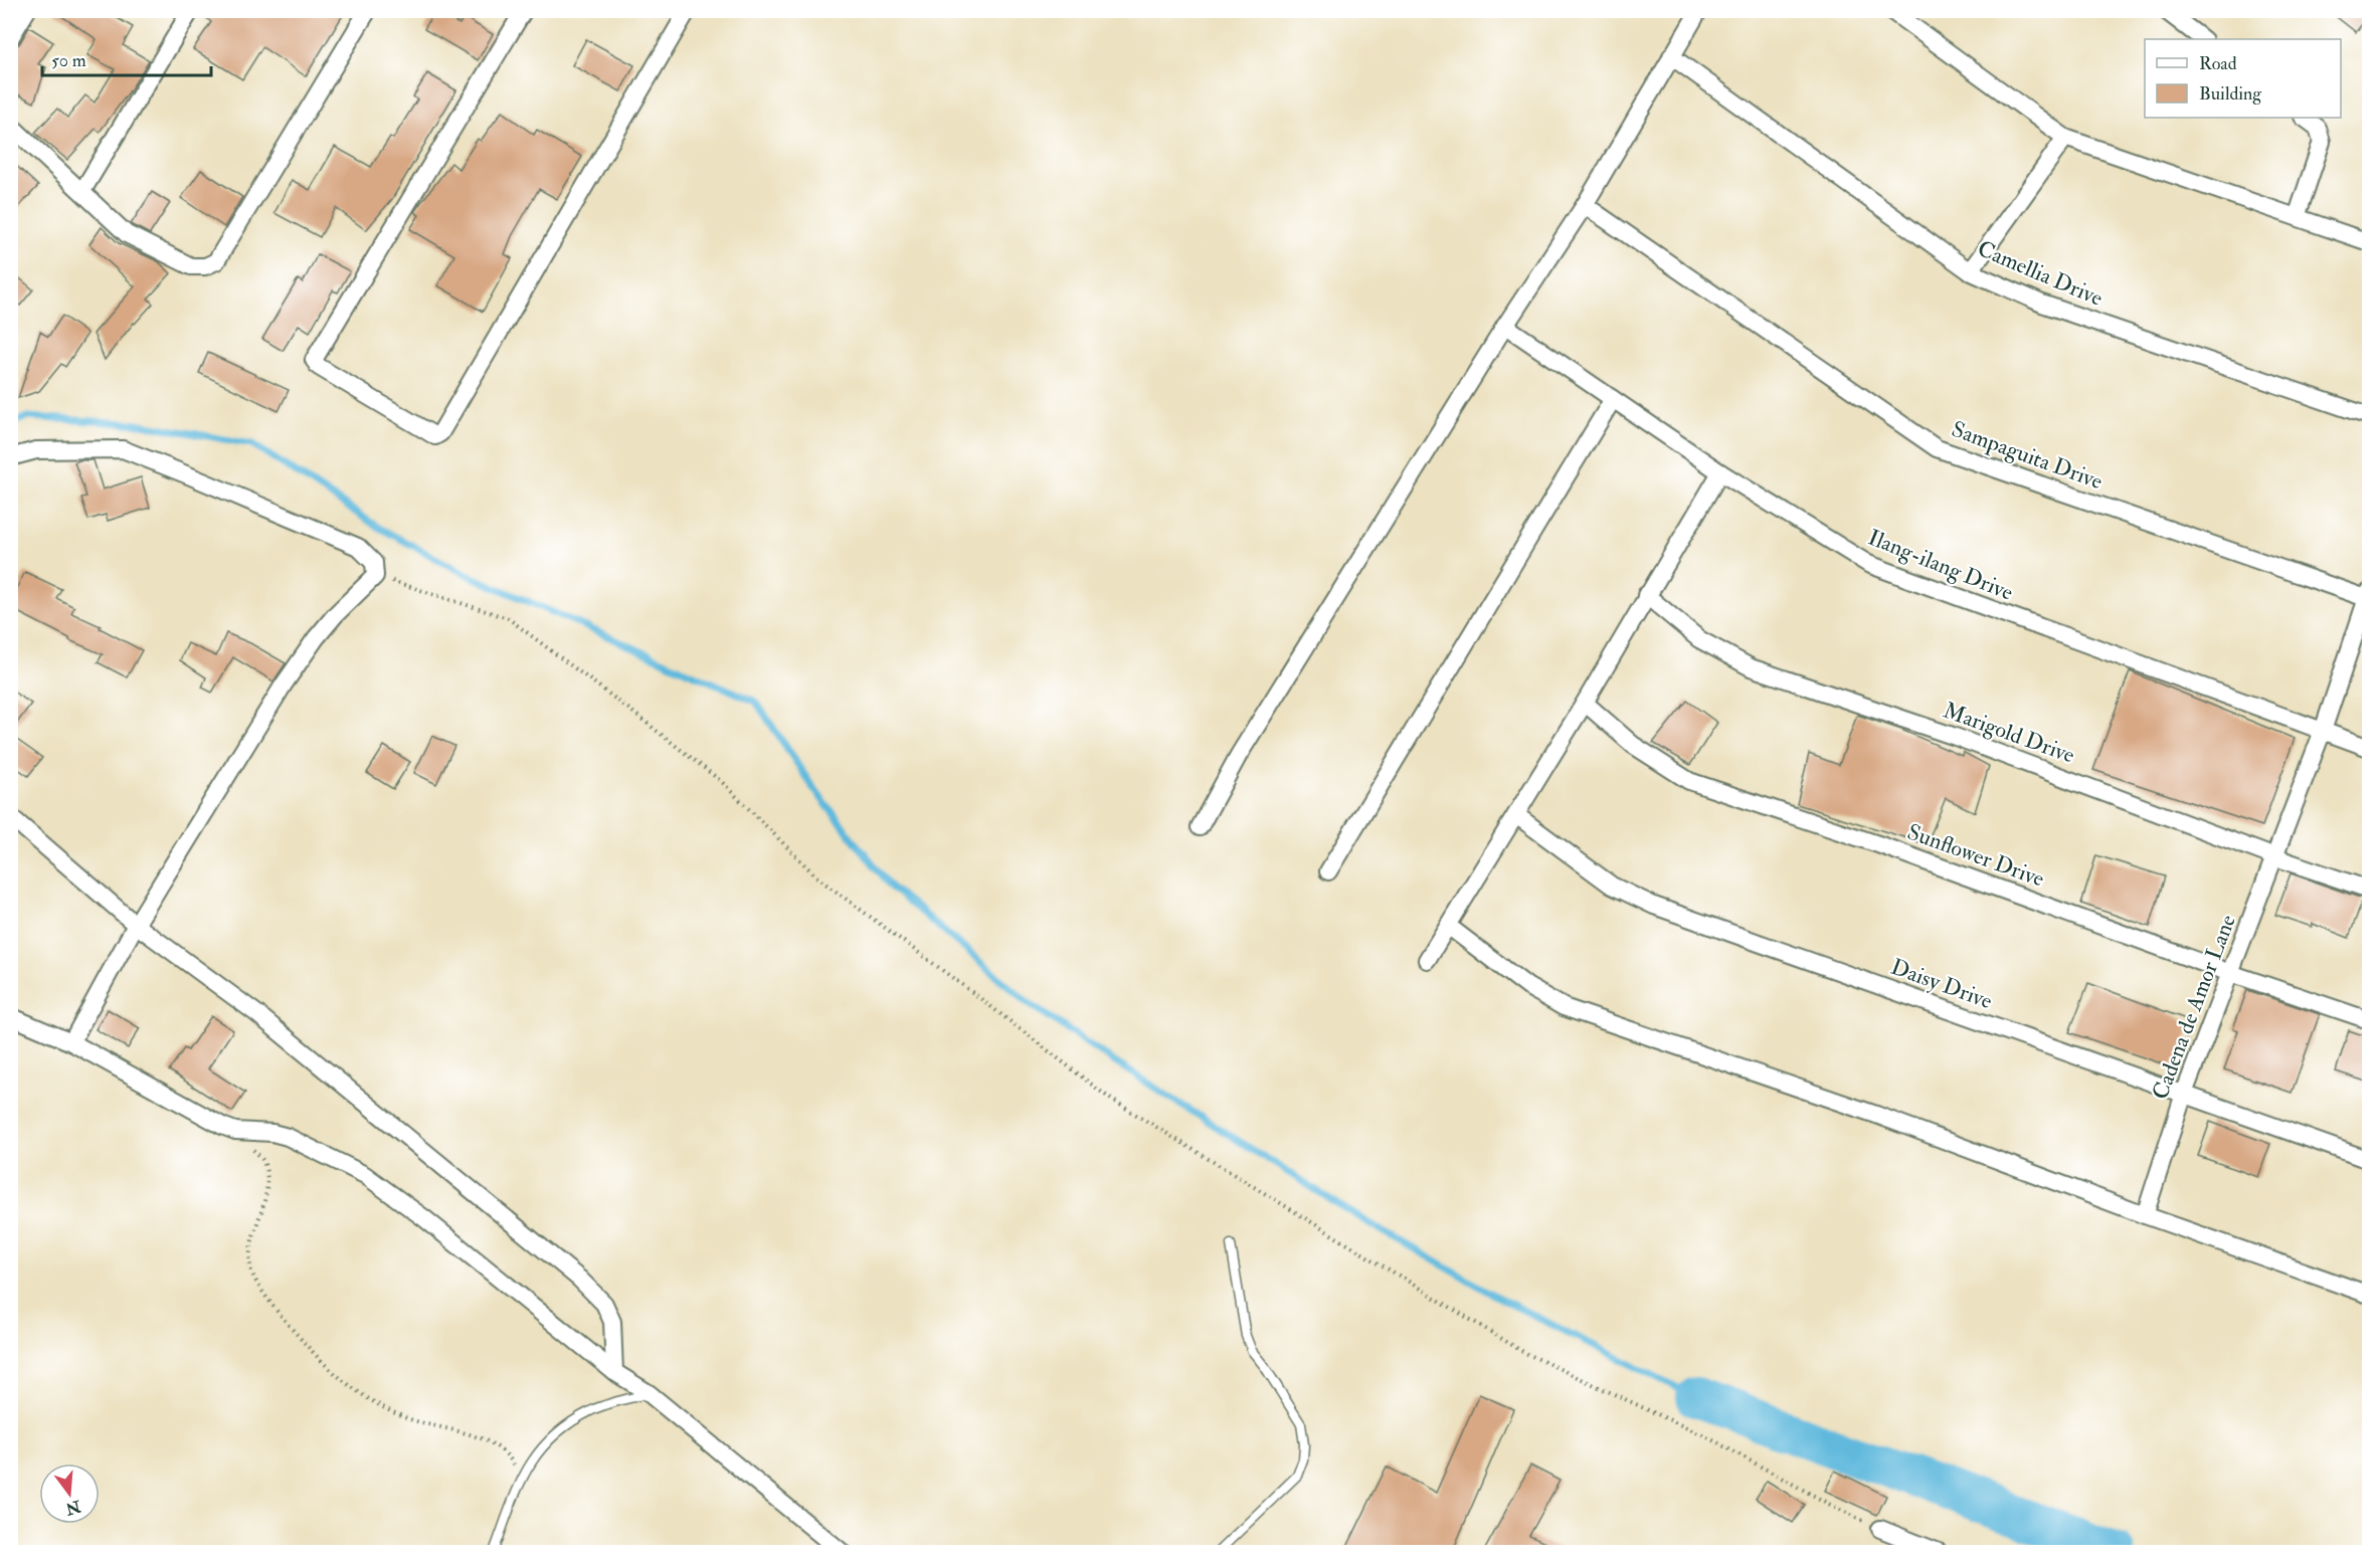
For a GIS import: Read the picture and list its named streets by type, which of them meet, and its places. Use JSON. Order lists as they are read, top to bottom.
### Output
{
  "streets": {
    "street": [
      "Camellia Drive",
      "Sampaguita Drive",
      "Ilang-ilang Drive",
      "Marigold Drive",
      "Sunflower Drive",
      "Daisy Drive",
      "Cadena de Amor Lane"
    ]
  },
  "crossings": [
    ["Sampaguita Drive", "Cadena de Amor Lane"],
    ["Ilang-ilang Drive", "Cadena de Amor Lane"],
    ["Marigold Drive", "Cadena de Amor Lane"],
    ["Sunflower Drive", "Cadena de Amor Lane"],
    ["Daisy Drive", "Cadena de Amor Lane"]
  ],
  "legend": ["Road", "Building"],
  "scale_bar": "50 m",
  "north": "bottom"
}
